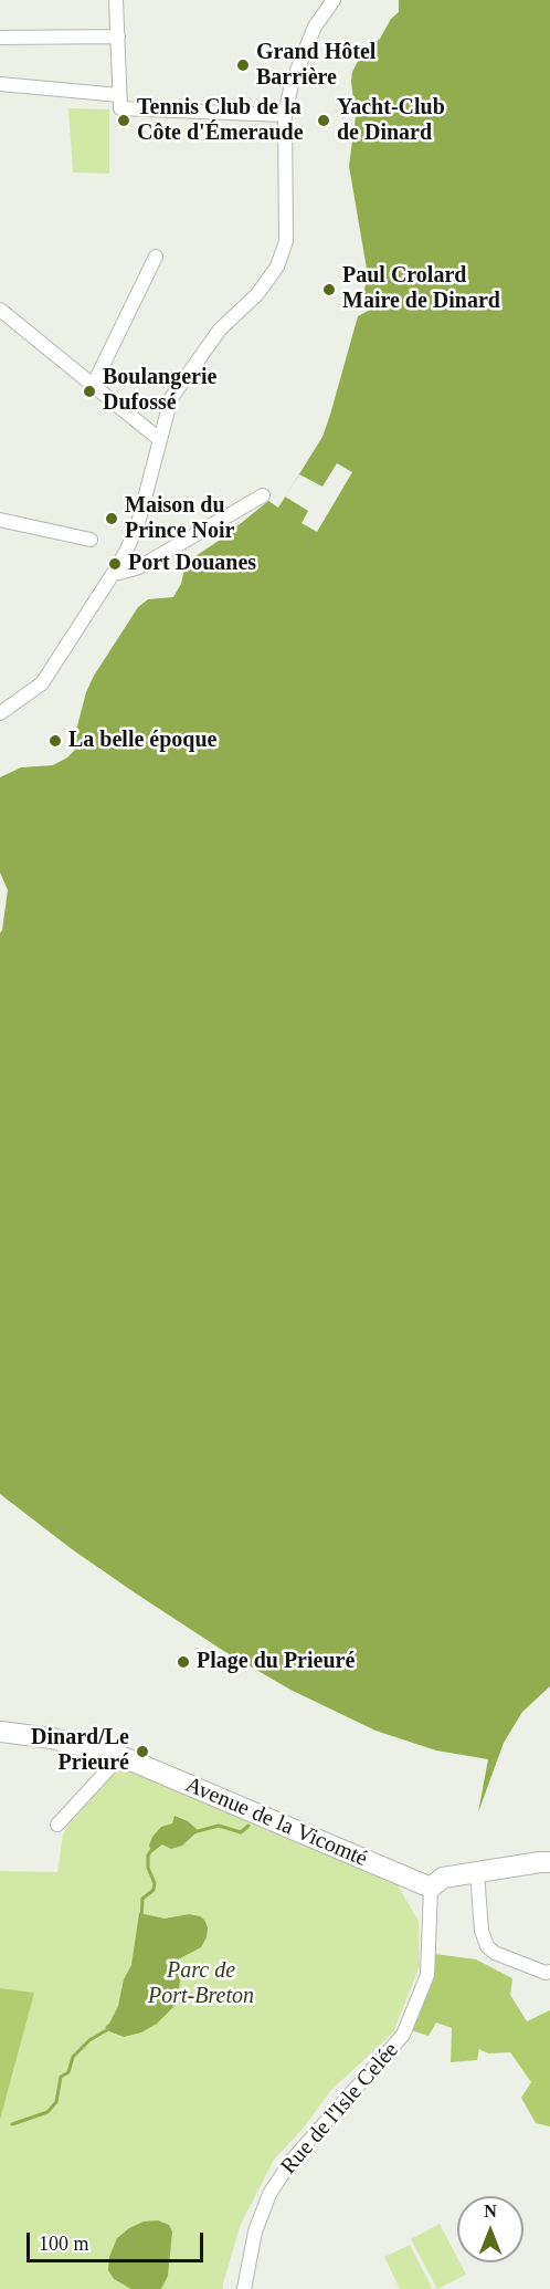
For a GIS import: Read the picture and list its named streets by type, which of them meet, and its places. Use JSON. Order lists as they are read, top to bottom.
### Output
{
  "streets": {
    "main road": ["Avenue de la Vicomté"],
    "street": ["Rue de l'Isle Celée"]
  },
  "crossings": [
    ["Avenue de la Vicomté", "Rue de l'Isle Celée"]
  ],
  "parks": ["Parc de Port-Breton"],
  "places": [
    "Grand Hôtel Barrière",
    "Tennis Club de la Côte d'Émeraude",
    "Yacht-Club de Dinard",
    "Paul Crolard Maire de Dinard",
    "Boulangerie Dufossé",
    "Maison du Prince Noir",
    "Port Douanes",
    "La belle époque",
    "Plage du Prieuré",
    "Dinard/Le Prieuré"
  ],
  "scale_bar": "100 m",
  "north": "top"
}
